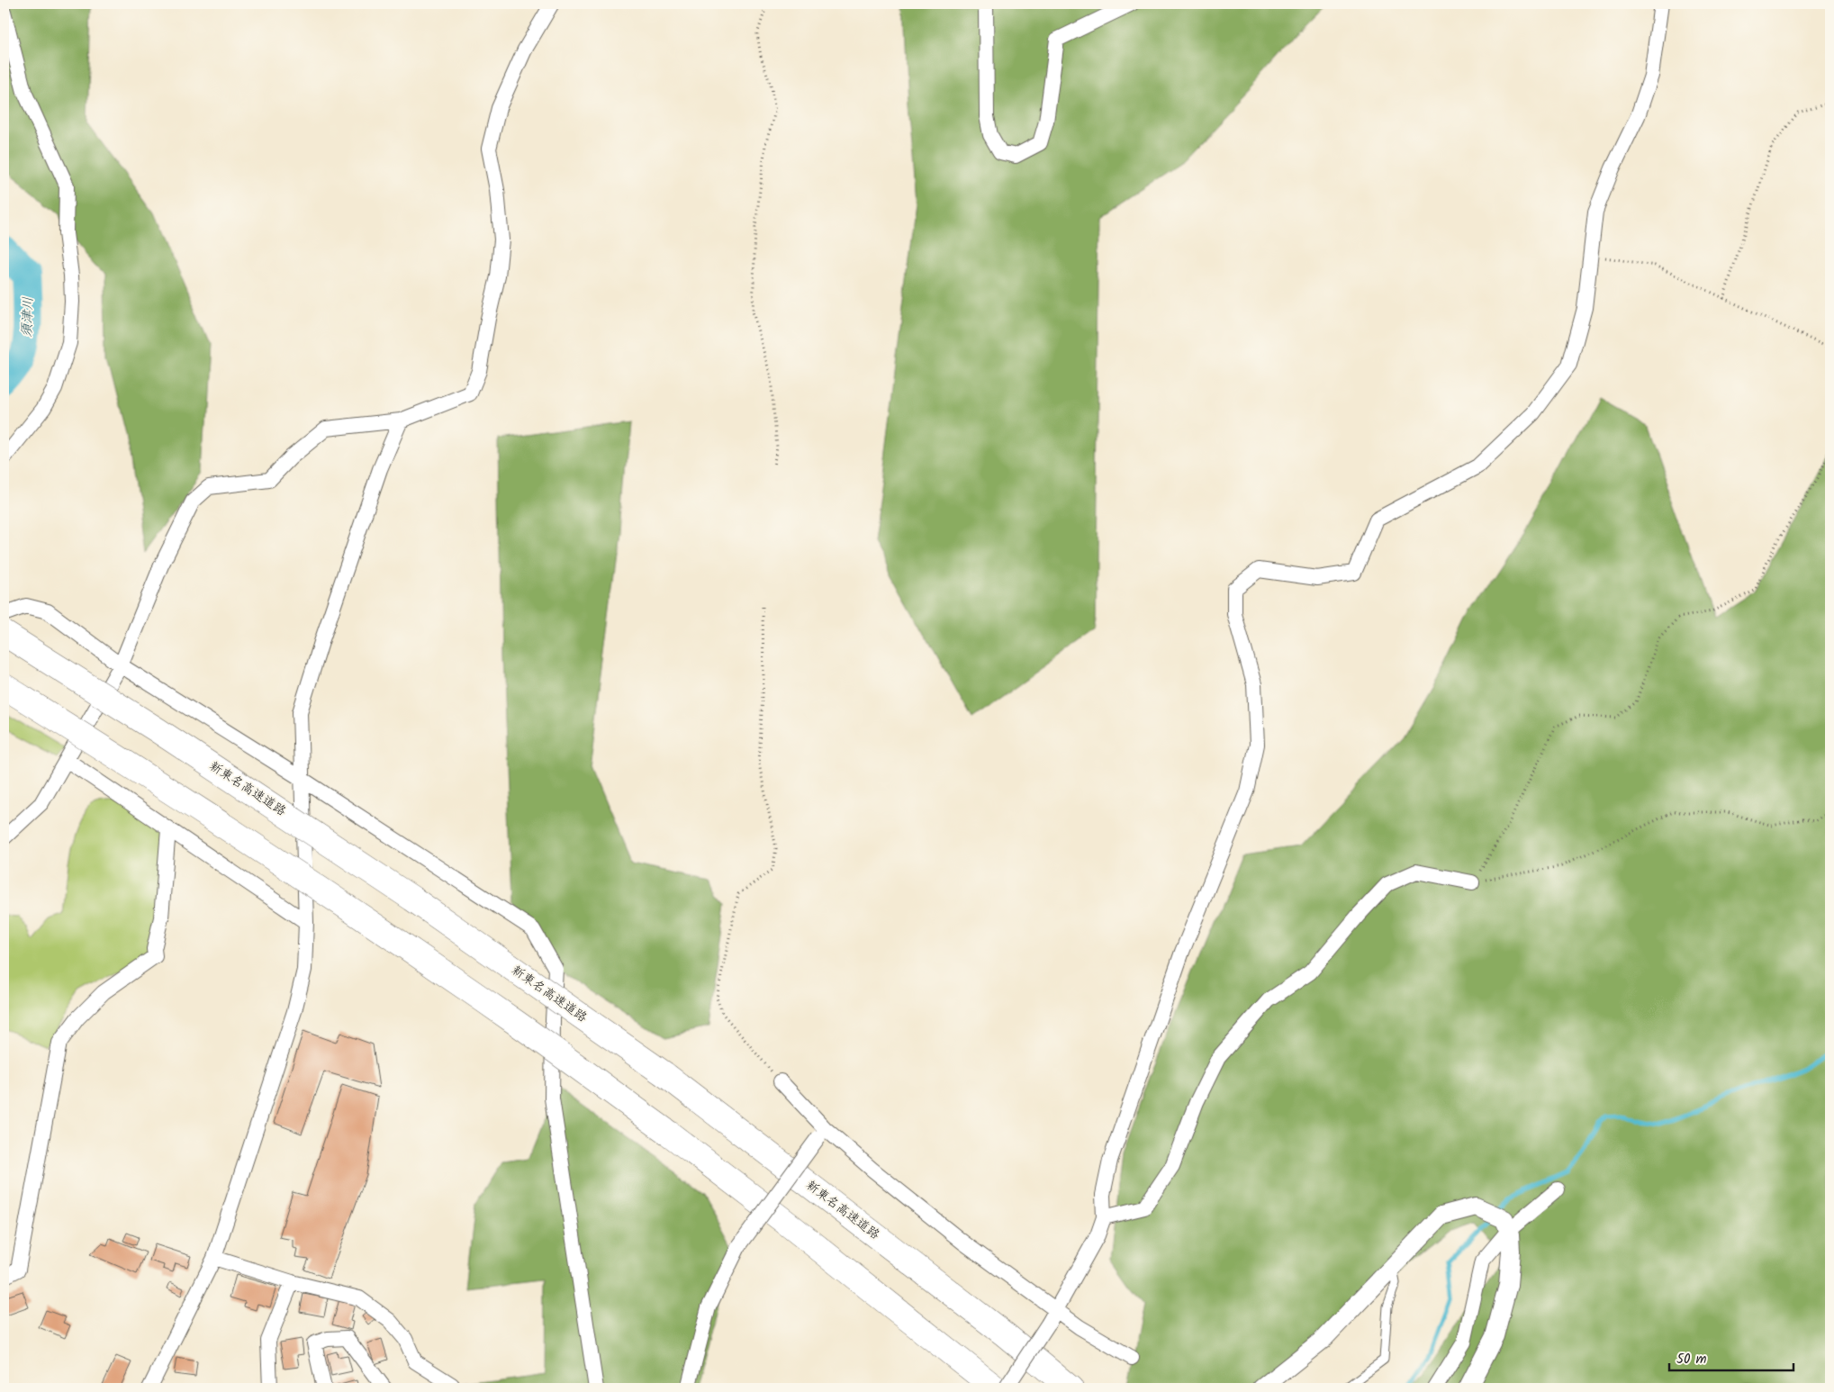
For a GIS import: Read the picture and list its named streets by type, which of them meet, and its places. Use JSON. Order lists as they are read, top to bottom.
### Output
{
  "streets": {
    "highway": ["新東名高速道路"]
  },
  "water": ["須津川"],
  "scale_bar": "50 m"
}
